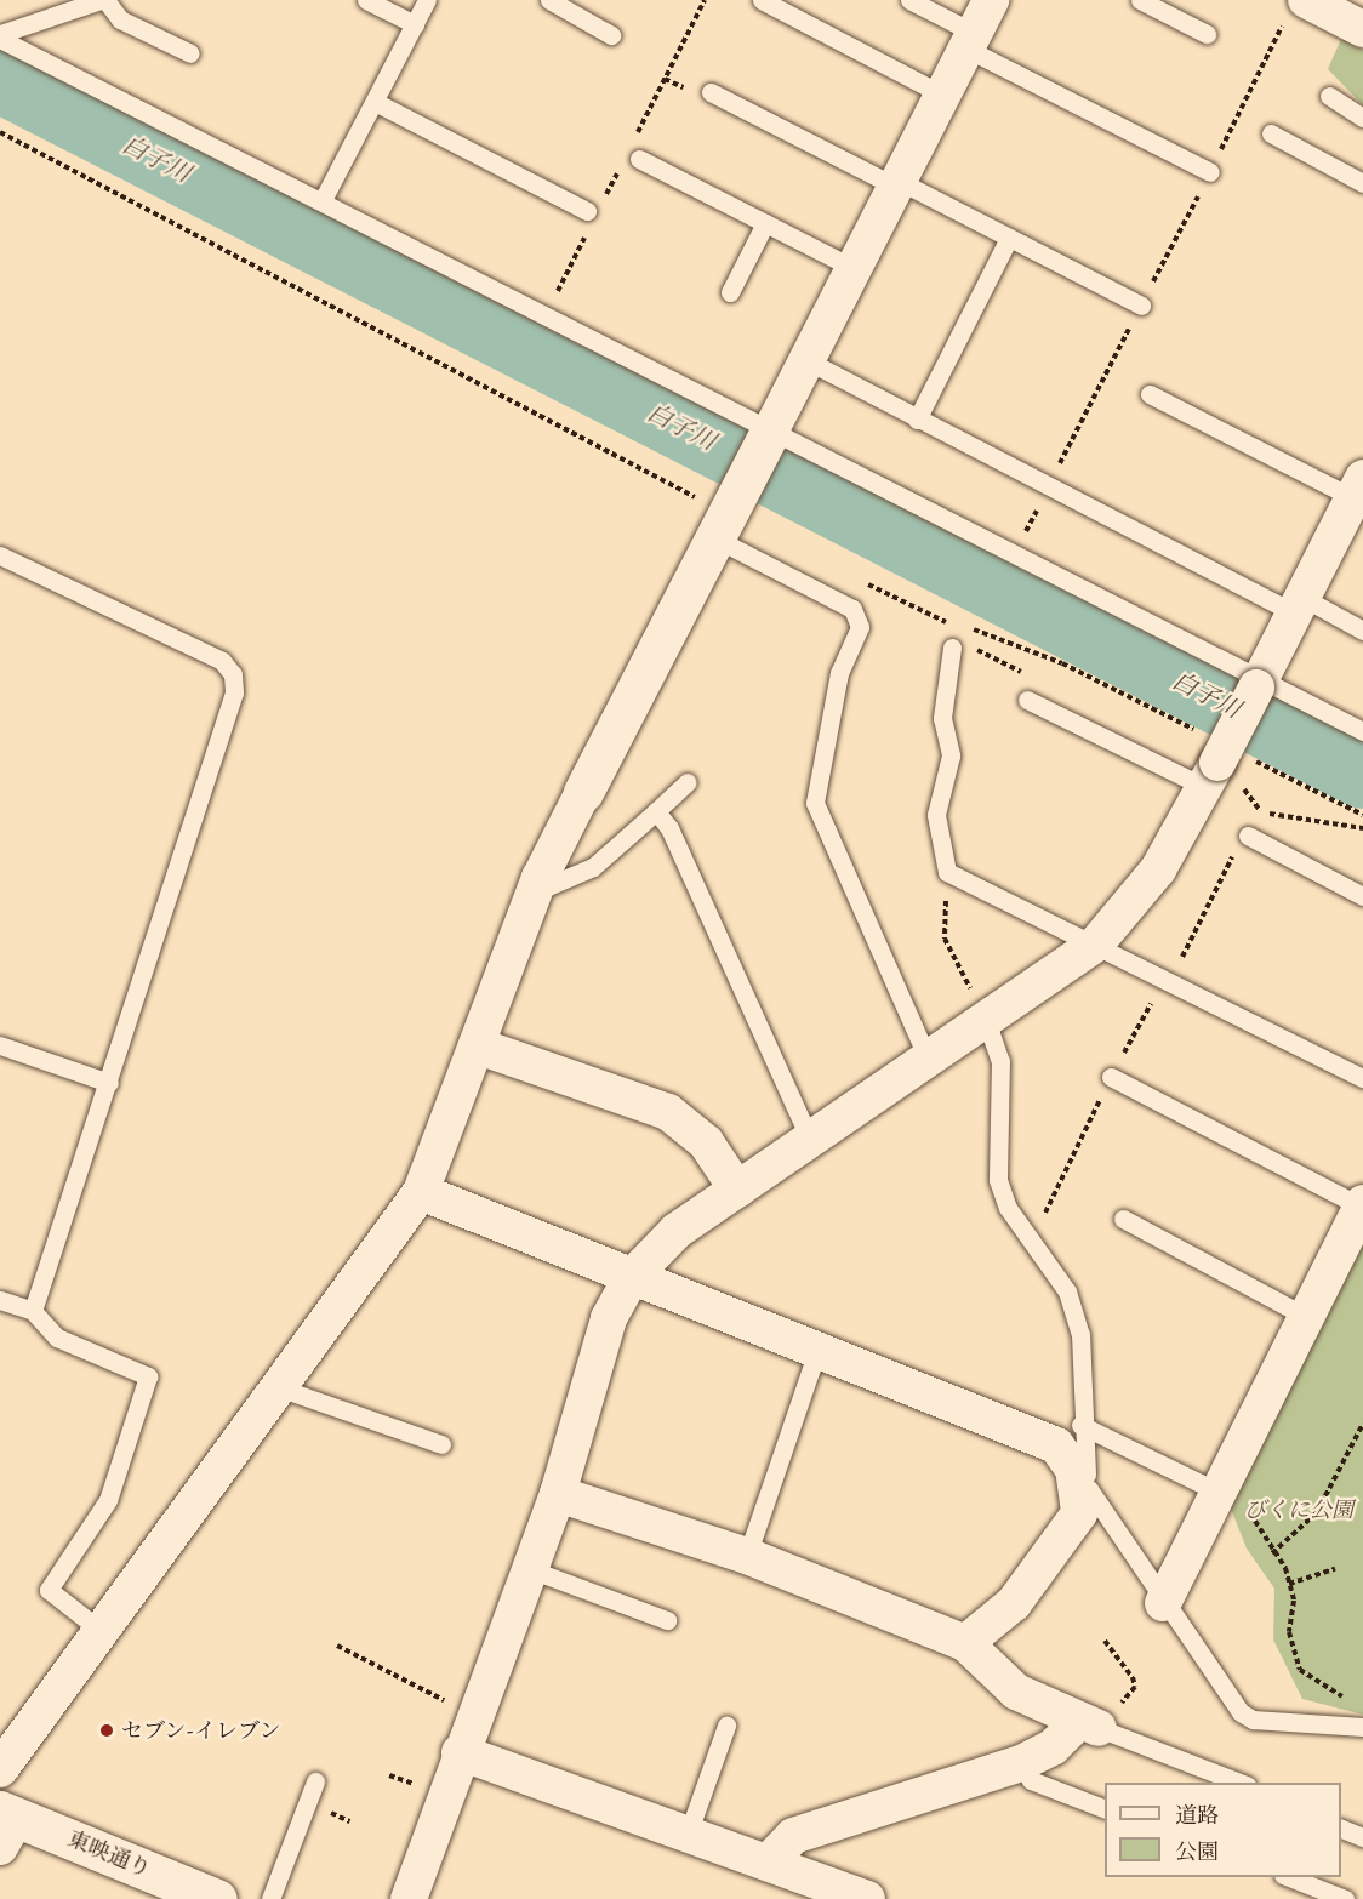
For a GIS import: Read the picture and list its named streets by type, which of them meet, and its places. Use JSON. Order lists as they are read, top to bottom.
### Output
{
  "streets": {
    "street": ["東映通り"]
  },
  "water": ["白子川"],
  "parks": ["びくに公園"],
  "places": ["セブン-イレブン"],
  "legend": ["道路", "公園"]
}
